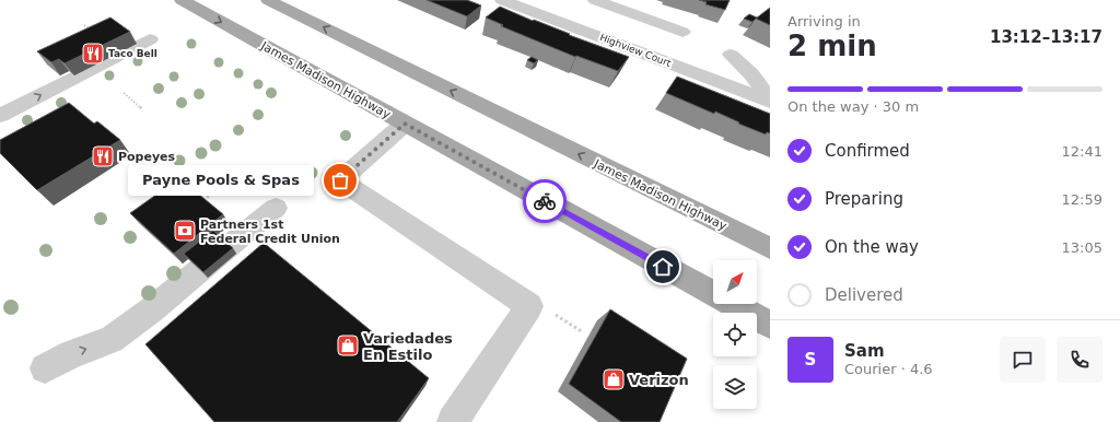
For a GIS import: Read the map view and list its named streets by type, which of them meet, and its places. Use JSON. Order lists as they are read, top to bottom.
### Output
{
  "streets": {
    "main road": ["James Madison Highway"],
    "street": ["Highview Court"]
  },
  "places": {
    "restaurant": ["Taco Bell", "Popeyes"],
    "other": ["Payne Pools & Spas"],
    "bank": ["Partners 1st Federal Credit Union"],
    "shop": ["Variedades En Estilo", "Verizon"]
  },
  "north": "top right",
  "page": {
    "heading": ["2 min", "Arriving in", "13:12–13:17"],
    "panel": ["Sam", "Courier · 4.6"],
    "bar": "On the way · 30 m",
    "list": [
      ["Confirmed", "12:41"],
      ["Preparing", "12:59"],
      ["On the way", "13:05"],
      "Delivered"
    ],
    "bubble": "Payne Pools & Spas",
    "round": "S"
  }
}
